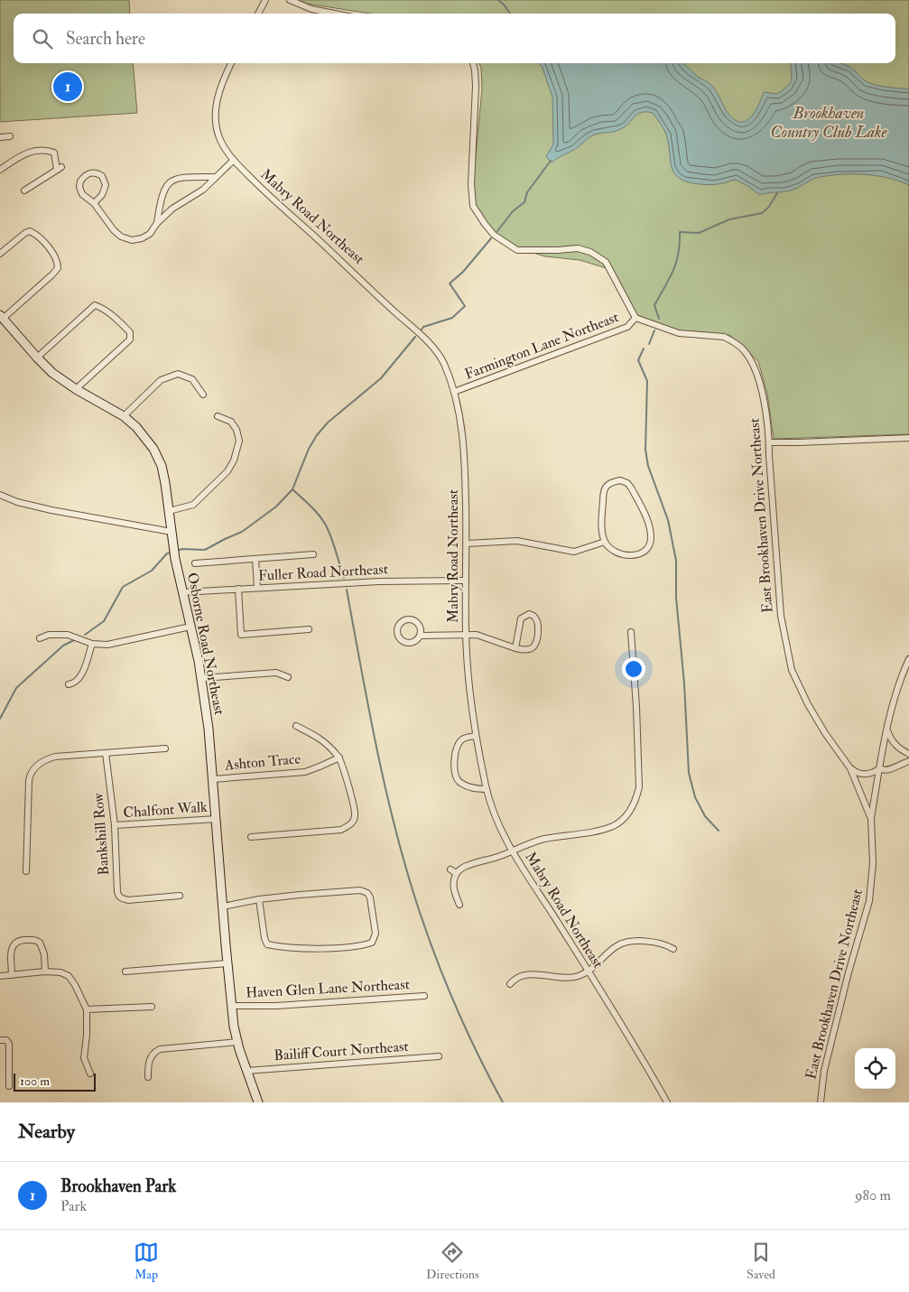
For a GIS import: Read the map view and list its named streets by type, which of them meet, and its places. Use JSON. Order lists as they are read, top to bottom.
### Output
{
  "streets": {
    "street": [
      "Mabry Road Northeast",
      "Farmington Lane Northeast",
      "East Brookhaven Drive Northeast",
      "Fuller Road Northeast",
      "Osborne Road Northeast",
      "Ashton Trace",
      "Chalfont Walk",
      "Bankshill Row",
      "Haven Glen Lane Northeast",
      "Bailiff Court Northeast"
    ]
  },
  "crossings": [
    ["Mabry Road Northeast", "Farmington Lane Northeast"],
    ["Mabry Road Northeast", "Fuller Road Northeast"],
    ["Farmington Lane Northeast", "East Brookhaven Drive Northeast"],
    ["Fuller Road Northeast", "Osborne Road Northeast"],
    ["Osborne Road Northeast", "Ashton Trace"],
    ["Osborne Road Northeast", "Chalfont Walk"],
    ["Osborne Road Northeast", "Haven Glen Lane Northeast"],
    ["Osborne Road Northeast", "Bailiff Court Northeast"],
    ["Chalfont Walk", "Bankshill Row"]
  ],
  "water": ["Brookhaven Country Club Lake"],
  "scale_bar": "100 m",
  "page": {
    "search": "Search here",
    "pins": "1",
    "scale": "100 m",
    "heading": "Nearby",
    "list": [
      {
        "mark": "1",
        "name": "Brookhaven Park",
        "note": "Park",
        "value": "980 m"
      }
    ],
    "nav": ["Map", "Directions", "Saved"]
  }
}
